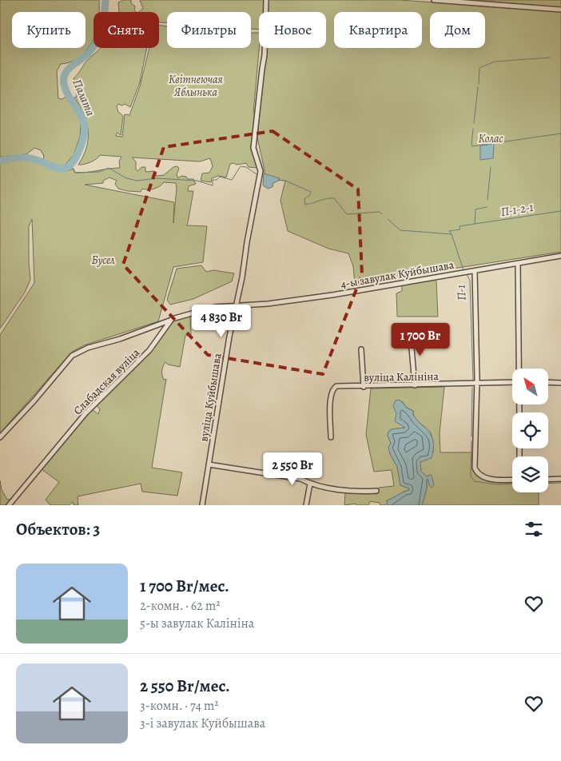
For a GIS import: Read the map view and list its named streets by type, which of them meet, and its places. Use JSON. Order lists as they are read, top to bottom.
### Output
{
  "streets": {
    "street": [
      "4-ы завулак Куйбышава",
      "вуліца Калініна",
      "Слабадская вуліца",
      "вуліца Куйбышава"
    ]
  },
  "crossings": [
    ["4-ы завулак Куйбышава", "вуліца Куйбышава"]
  ],
  "water": ["Палата", "П-1-2-1", "П-1"],
  "parks": ["Квітнеючая Яблынька", "Колас", "Бусел"],
  "north": "top left",
  "page": {
    "chip": [
      "Купить",
      "Снять",
      "Фильтры",
      "Новое",
      "Квартира",
      "Дом"
    ],
    "price": ["4 830 Br", "1 700 Br", "2 550 Br"],
    "heading": "Объектов: 3",
    "list": [
      {
        "name": "1 700 Br/мес.",
        "note": "2-комн. · 62 m² · 5-ы завулак Калініна"
      },
      {
        "name": "2 550 Br/мес.",
        "note": "3-комн. · 74 m² · 3-і завулак Куйбышава"
      }
    ]
  }
}
